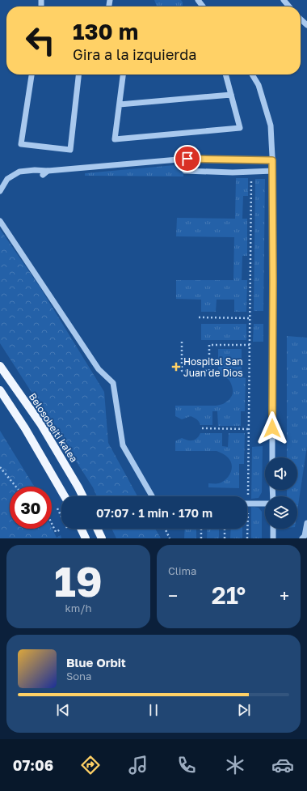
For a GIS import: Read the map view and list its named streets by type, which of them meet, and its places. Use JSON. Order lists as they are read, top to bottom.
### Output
{
  "streets": {
    "main road": ["Belosobeiti kalea"]
  },
  "places": {
    "health": ["Hospital San Juan de Dios"]
  },
  "page": {
    "turn": ["130 m", "Gira a la izquierda"],
    "limit": "30",
    "trip": "07:07 · 1 min · 170 m",
    "tile": [
      ["19", "km/h"],
      "Clima"
    ],
    "heat": ["−", "21°", "+"],
    "song": ["Blue Orbit", "Sona"],
    "tabs": "07:06"
  }
}
